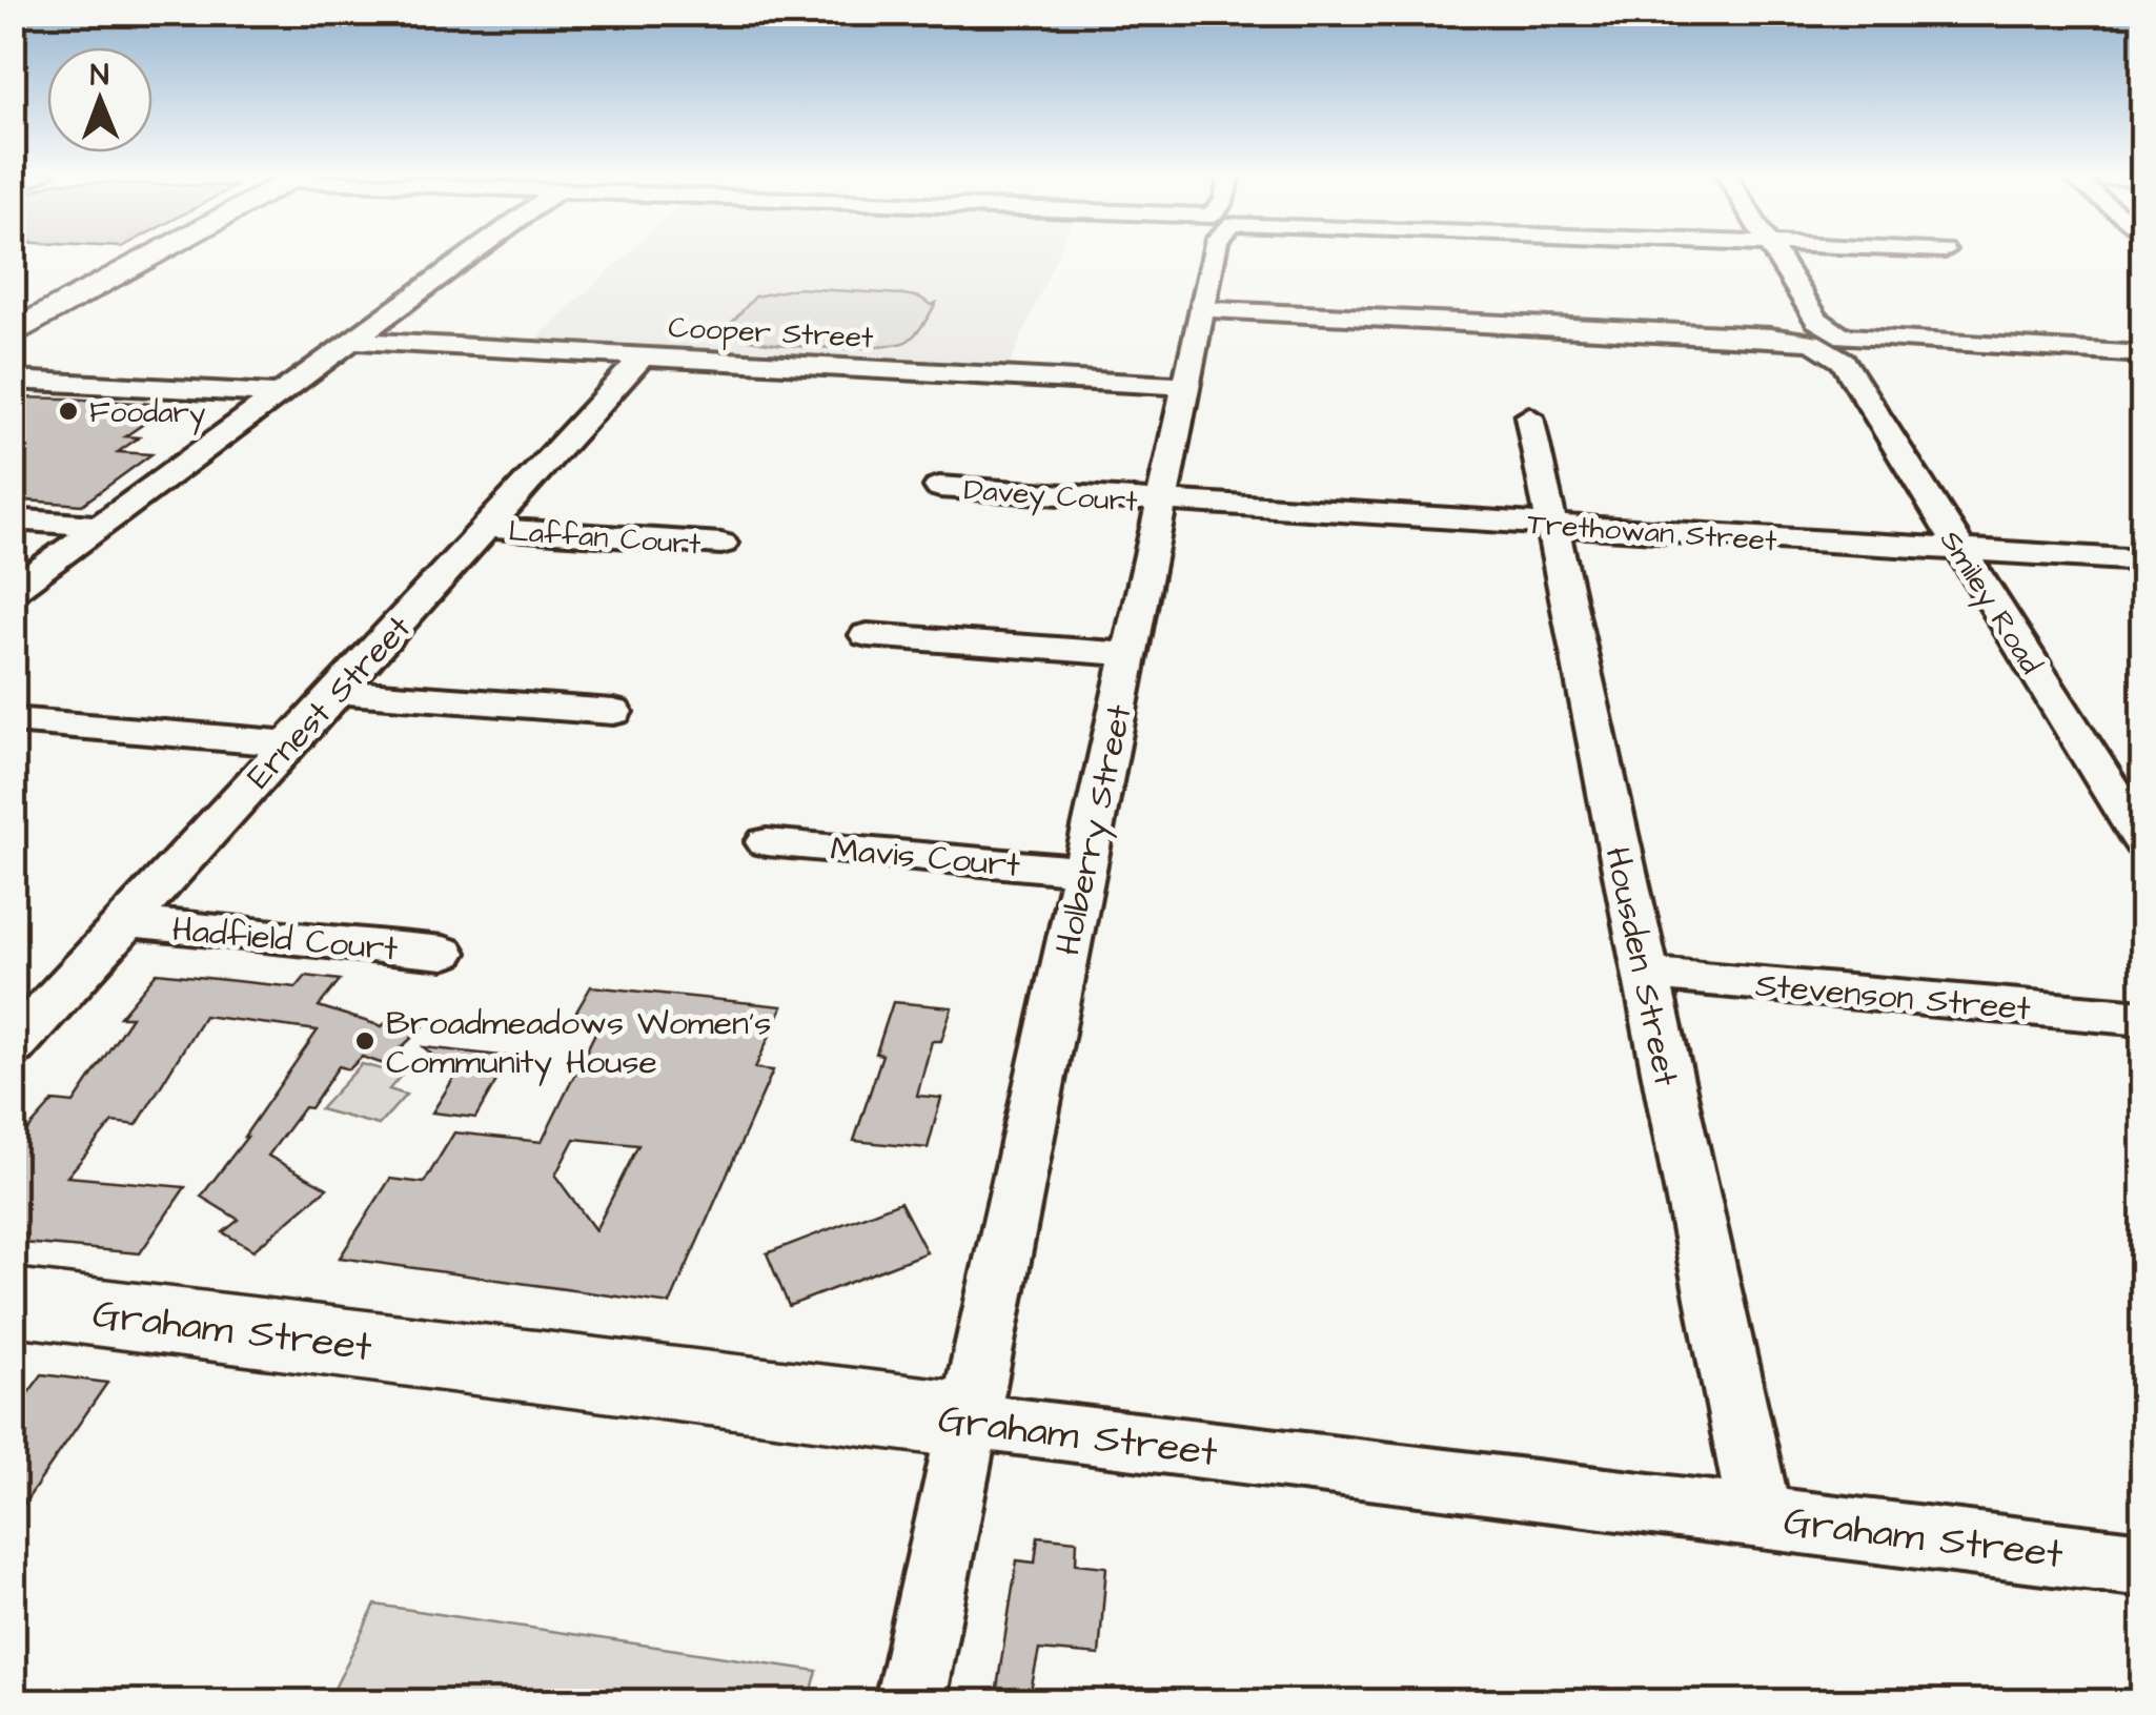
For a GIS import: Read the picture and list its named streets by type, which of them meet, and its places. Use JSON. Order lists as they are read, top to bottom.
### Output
{
  "streets": {
    "street": [
      "Cooper Street",
      "Davey Court",
      "Trethowan Street",
      "Laffan Court",
      "Smiley Road",
      "Ernest Street",
      "Holberry Street",
      "Mavis Court",
      "Hadfield Court",
      "Housden Street",
      "Stevenson Street",
      "Graham Street"
    ]
  },
  "crossings": [
    ["Cooper Street", "Ernest Street"],
    ["Cooper Street", "Holberry Street"],
    ["Davey Court", "Trethowan Street"],
    ["Davey Court", "Holberry Street"],
    ["Trethowan Street", "Smiley Road"],
    ["Trethowan Street", "Holberry Street"],
    ["Trethowan Street", "Housden Street"],
    ["Laffan Court", "Ernest Street"],
    ["Ernest Street", "Hadfield Court"],
    ["Holberry Street", "Mavis Court"],
    ["Holberry Street", "Graham Street"],
    ["Housden Street", "Stevenson Street"],
    ["Housden Street", "Graham Street"]
  ],
  "places": ["Foodary", "Broadmeadows Women's Community House"],
  "north": "top"
}
